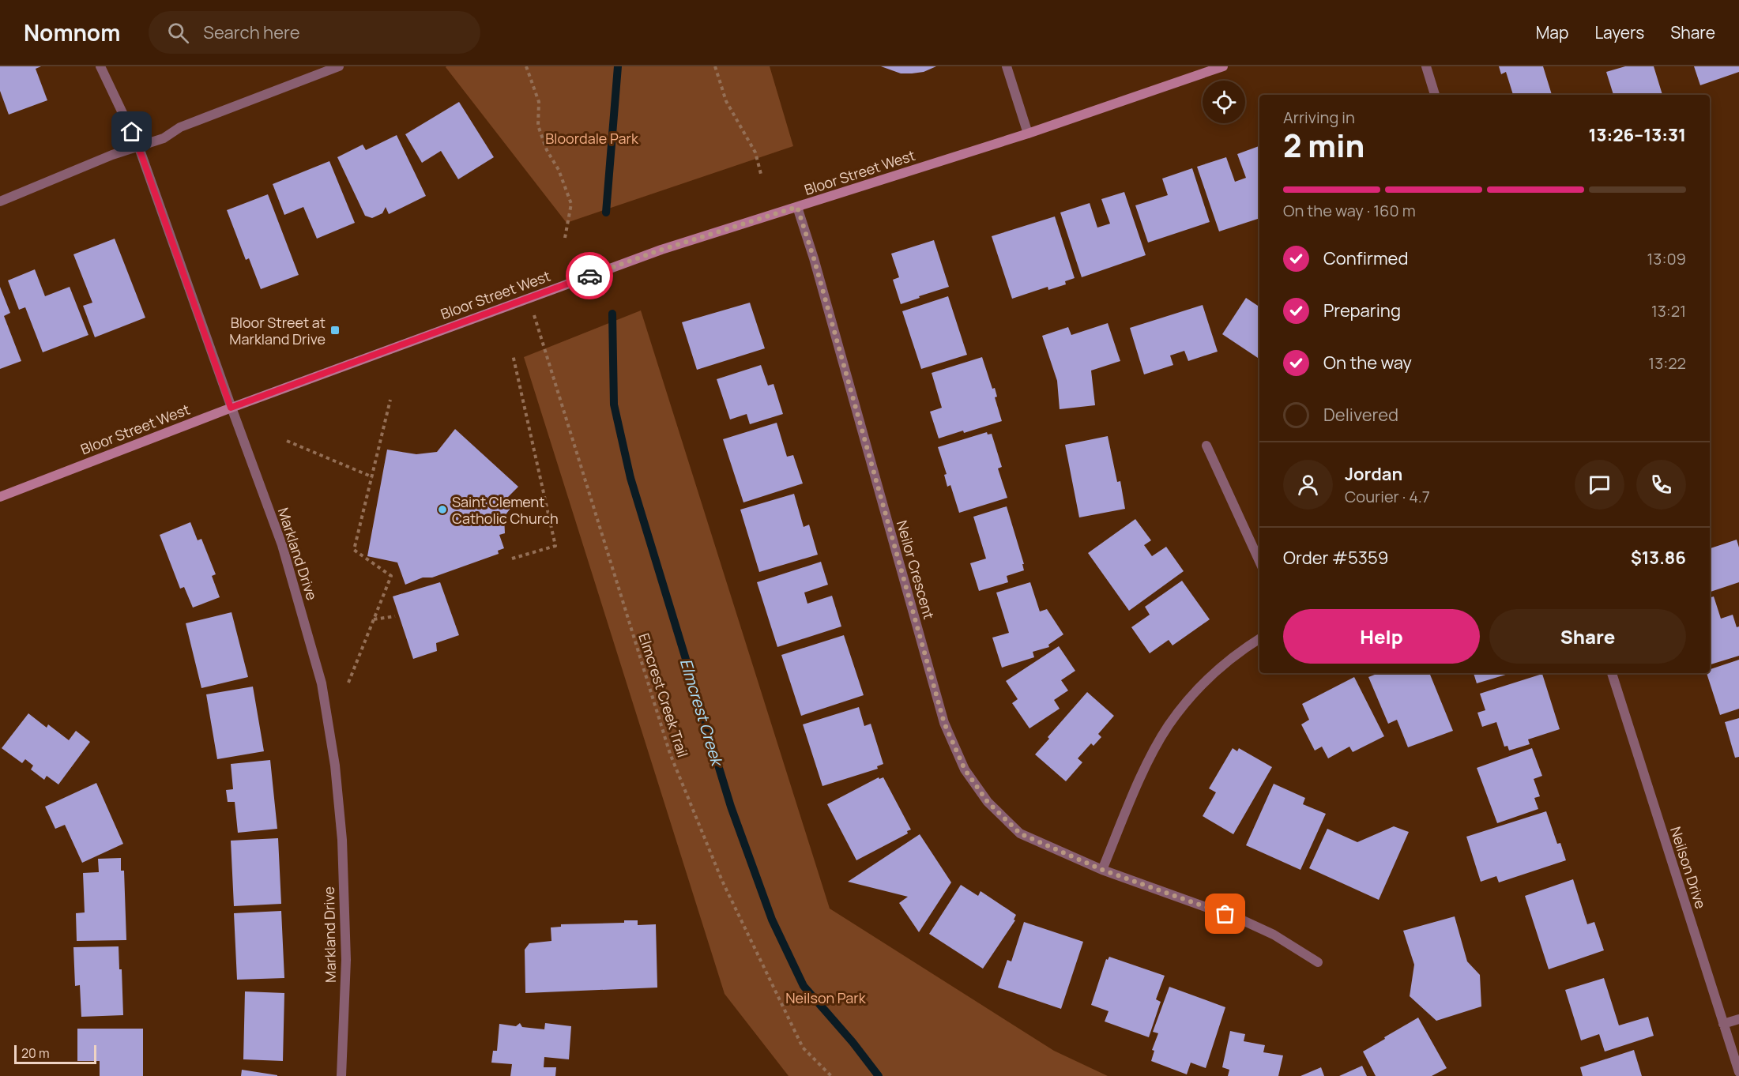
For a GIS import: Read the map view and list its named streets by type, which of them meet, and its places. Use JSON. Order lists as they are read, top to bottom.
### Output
{
  "streets": {
    "main road": ["Bloor Street West"],
    "street": ["Markland Drive", "Neilor Crescent", "Neilson Drive"],
    "path": ["Elmcrest Creek Trail"]
  },
  "crossings": [
    ["Bloor Street West", "Markland Drive"],
    ["Bloor Street West", "Neilor Crescent"],
    ["Bloor Street West", "Elmcrest Creek Trail"]
  ],
  "water": ["Elmcrest Creek"],
  "parks": ["Bloordale Park", "Neilson Park"],
  "places": {
    "transit": ["Bloor Street at Markland Drive"],
    "other": ["Saint Clement Catholic Church"]
  },
  "scale_bar": "20 m",
  "page": {
    "header": "Nomnom",
    "search": "Search here",
    "nav": ["Map", "Layers", "Share"],
    "heading": ["2 min", "Arriving in", "13:26–13:31"],
    "panel": [
      "Jordan",
      "Courier · 4.7",
      "Order #5359",
      "$13.86"
    ],
    "bar": "On the way · 160 m",
    "list": [
      ["Confirmed", "13:09"],
      ["Preparing", "13:21"],
      ["On the way", "13:22"],
      "Delivered"
    ],
    "buttons": ["Help", "Share"],
    "scale": "20 m"
  }
}
